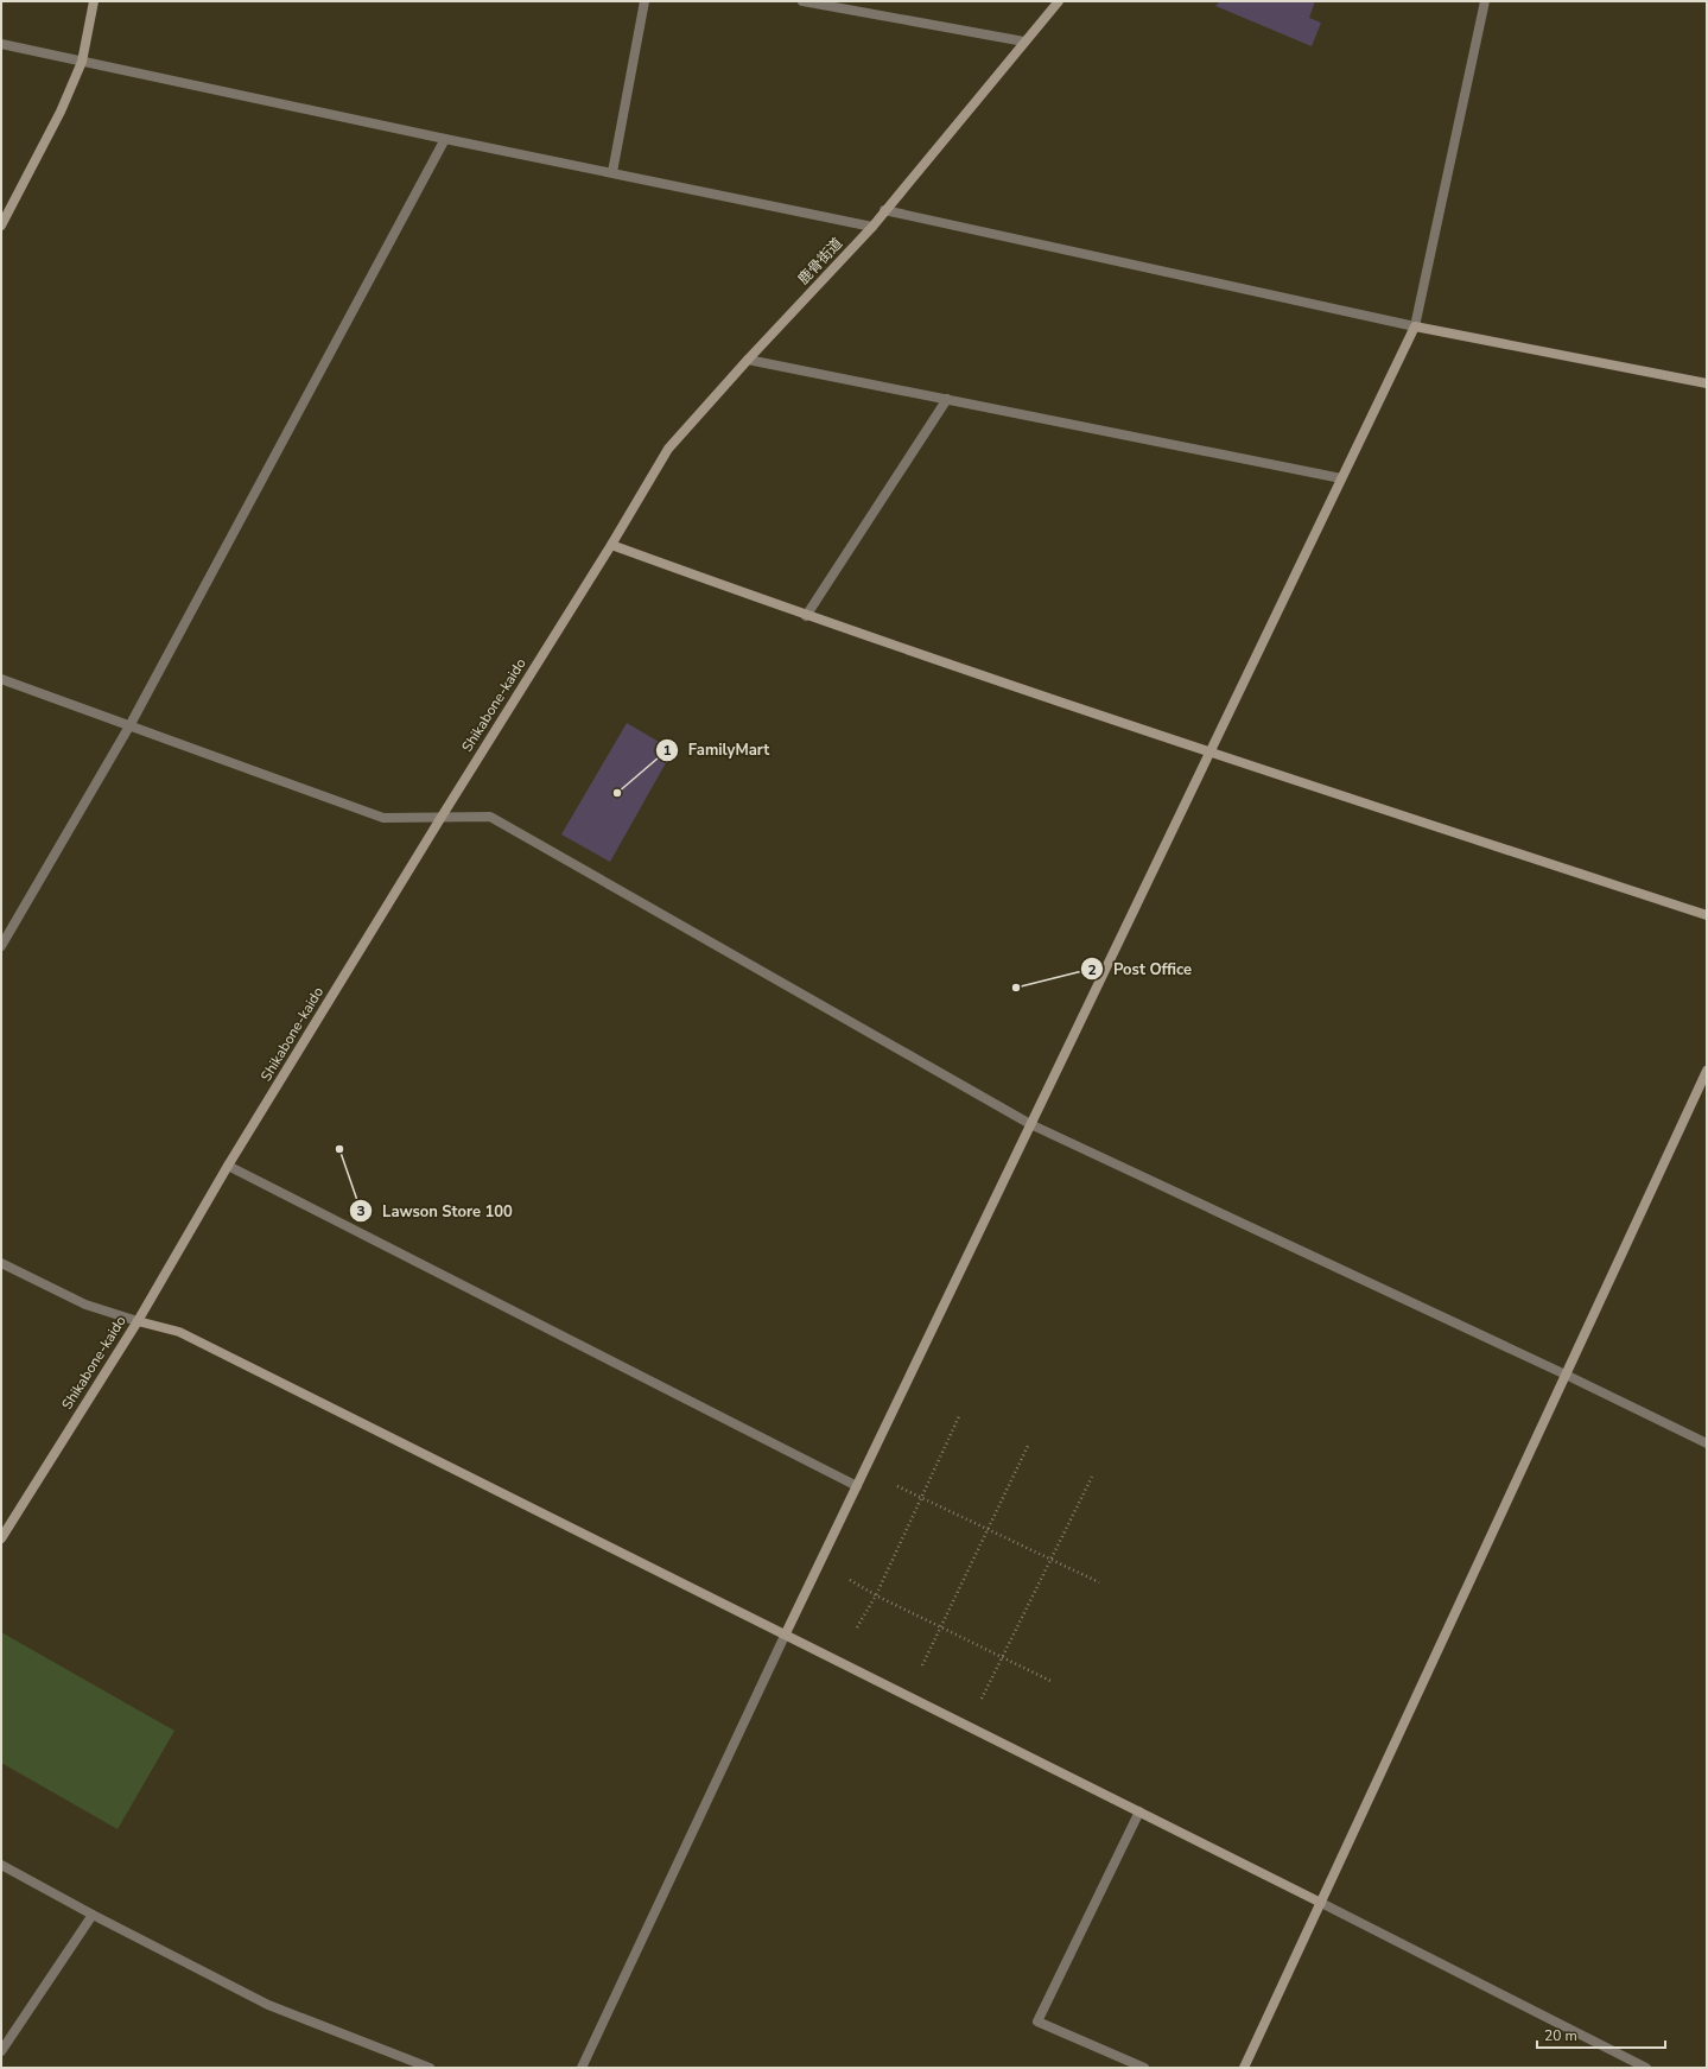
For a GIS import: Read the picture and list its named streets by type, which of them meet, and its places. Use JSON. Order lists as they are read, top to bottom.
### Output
{
  "streets": {
    "street": ["鹿骨街道", "Shikabone-kaido"]
  },
  "crossings": [
    ["鹿骨街道", "Shikabone-kaido"]
  ],
  "places": ["FamilyMart", "Post Office", "Lawson Store 100"],
  "scale_bar": "20 m"
}
